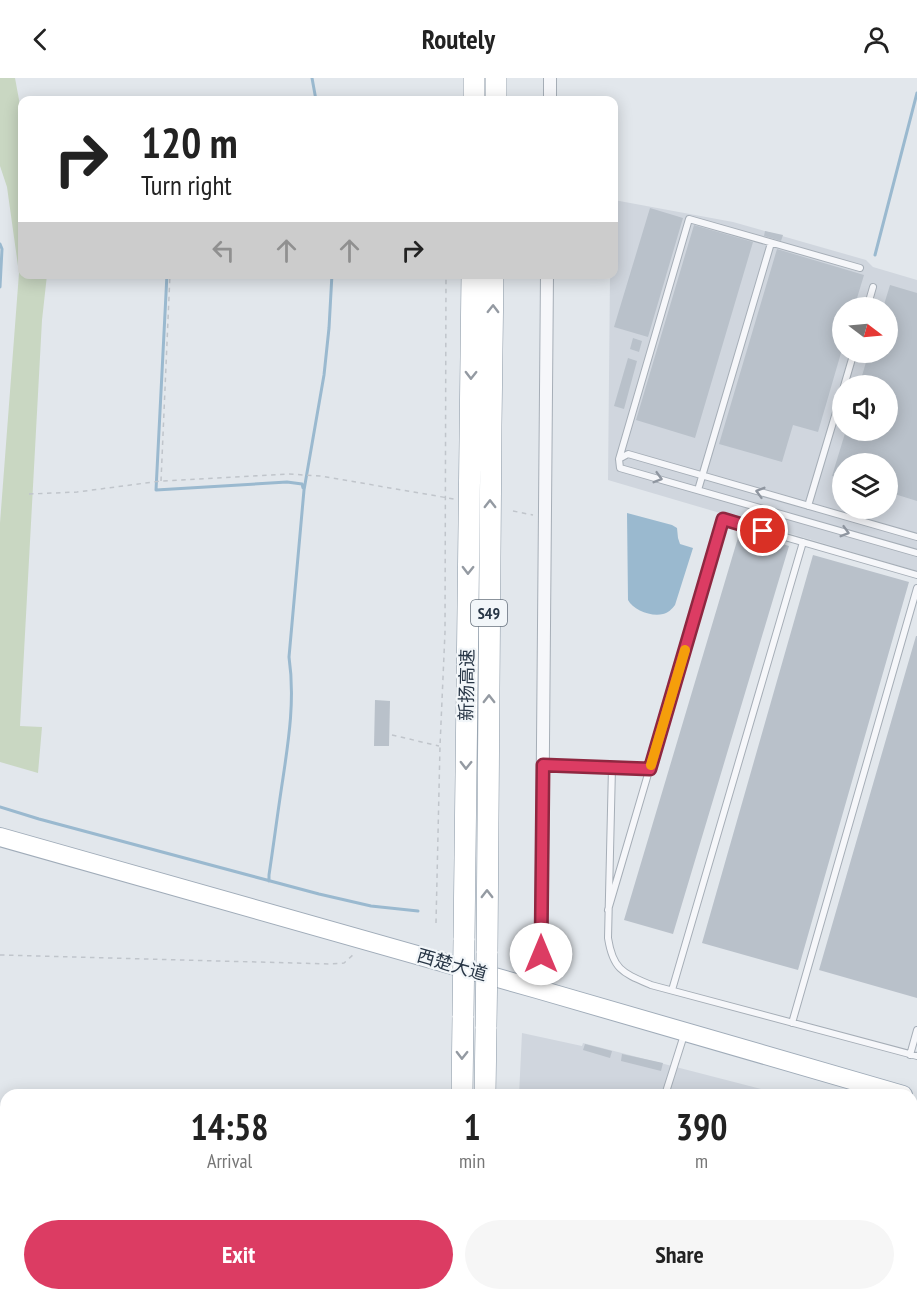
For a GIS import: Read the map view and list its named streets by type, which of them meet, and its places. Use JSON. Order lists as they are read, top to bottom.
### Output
{
  "streets": {
    "highway": ["S49", "新扬高速"],
    "main road": ["西楚大道"]
  },
  "north": "right",
  "page": {
    "header": "Routely",
    "turn": ["120 m", "Turn right"],
    "eta": [
      "14:58",
      "Arrival",
      "1",
      "min",
      "390",
      "m"
    ],
    "buttons": ["Exit", "Share"]
  }
}
